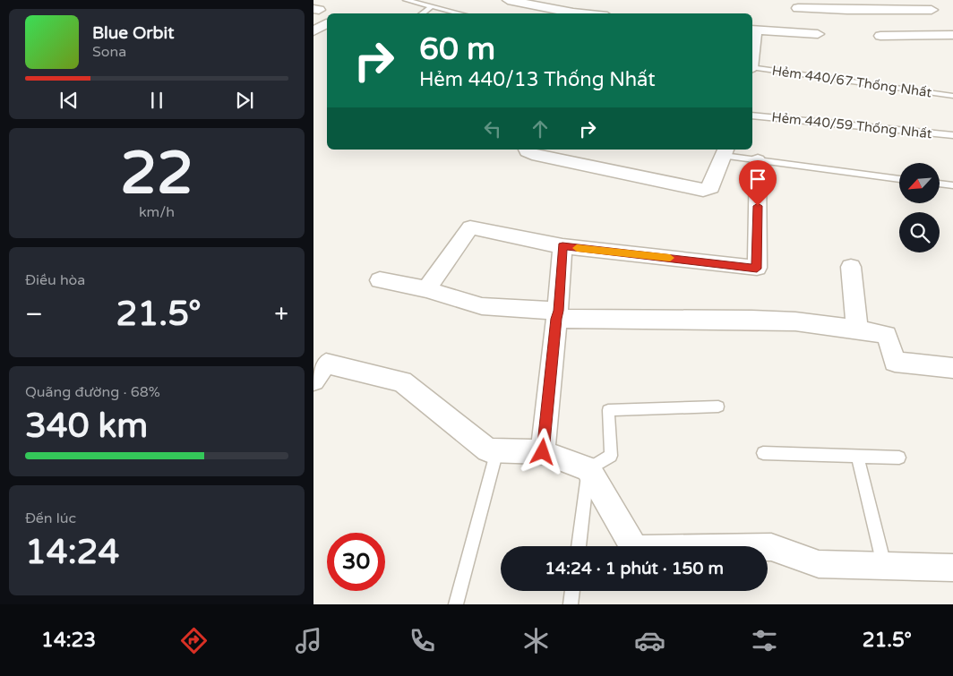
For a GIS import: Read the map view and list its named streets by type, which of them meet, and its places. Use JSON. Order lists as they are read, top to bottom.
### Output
{
  "streets": {
    "lane": ["Hẻm 440/67 Thống Nhất", "Hẻm 440/59 Thống Nhất"]
  },
  "north": "bottom left",
  "page": {
    "turn": ["60 m", "Hẻm 440/13 Thống Nhất"],
    "song": ["Blue Orbit", "Sona"],
    "tile": [
      ["22", "km/h"],
      "Điều hòa",
      ["Quãng đường · 68%", "340 km"],
      ["Đến lúc", "14:24"]
    ],
    "heat": ["−", "21.5°", "+"],
    "limit": "30",
    "trip": "14:24 · 1 phút · 150 m",
    "tabs": ["14:23", "21.5°"]
  }
}
